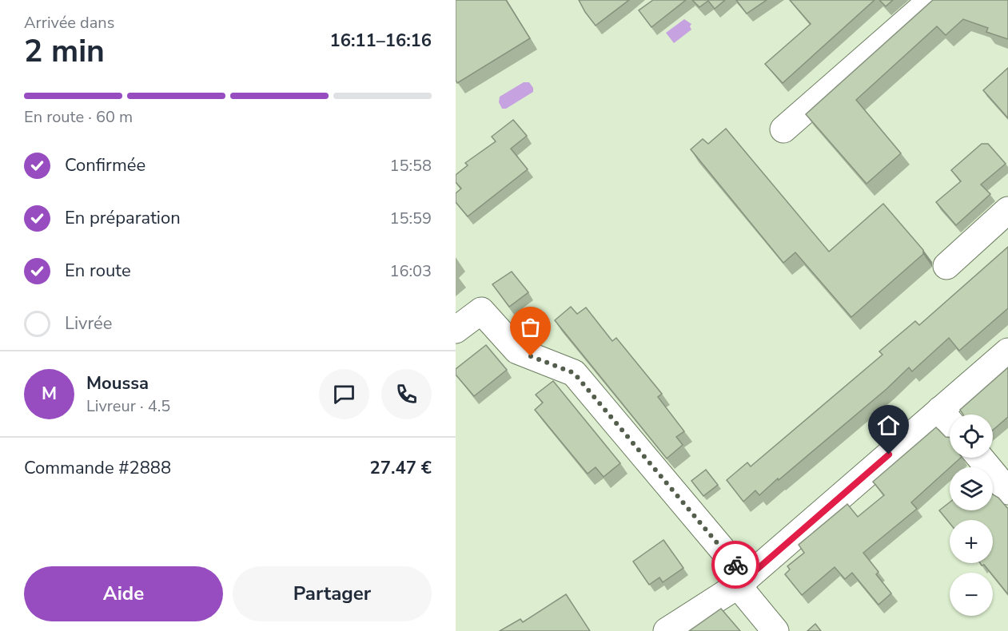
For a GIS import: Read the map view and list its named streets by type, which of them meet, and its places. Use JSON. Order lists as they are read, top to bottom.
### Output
{
  "page": {
    "heading": ["2 min", "Arrivée dans", "16:11–16:16"],
    "panel": [
      "Moussa",
      "Livreur · 4.5",
      "Commande #2888",
      "27.47 €"
    ],
    "bar": "En route · 60 m",
    "list": [
      ["Confirmée", "15:58"],
      ["En préparation", "15:59"],
      ["En route", "16:03"],
      "Livrée"
    ],
    "round": "M",
    "map_buttons": ["+", "−"],
    "buttons": ["Aide", "Partager"]
  }
}
